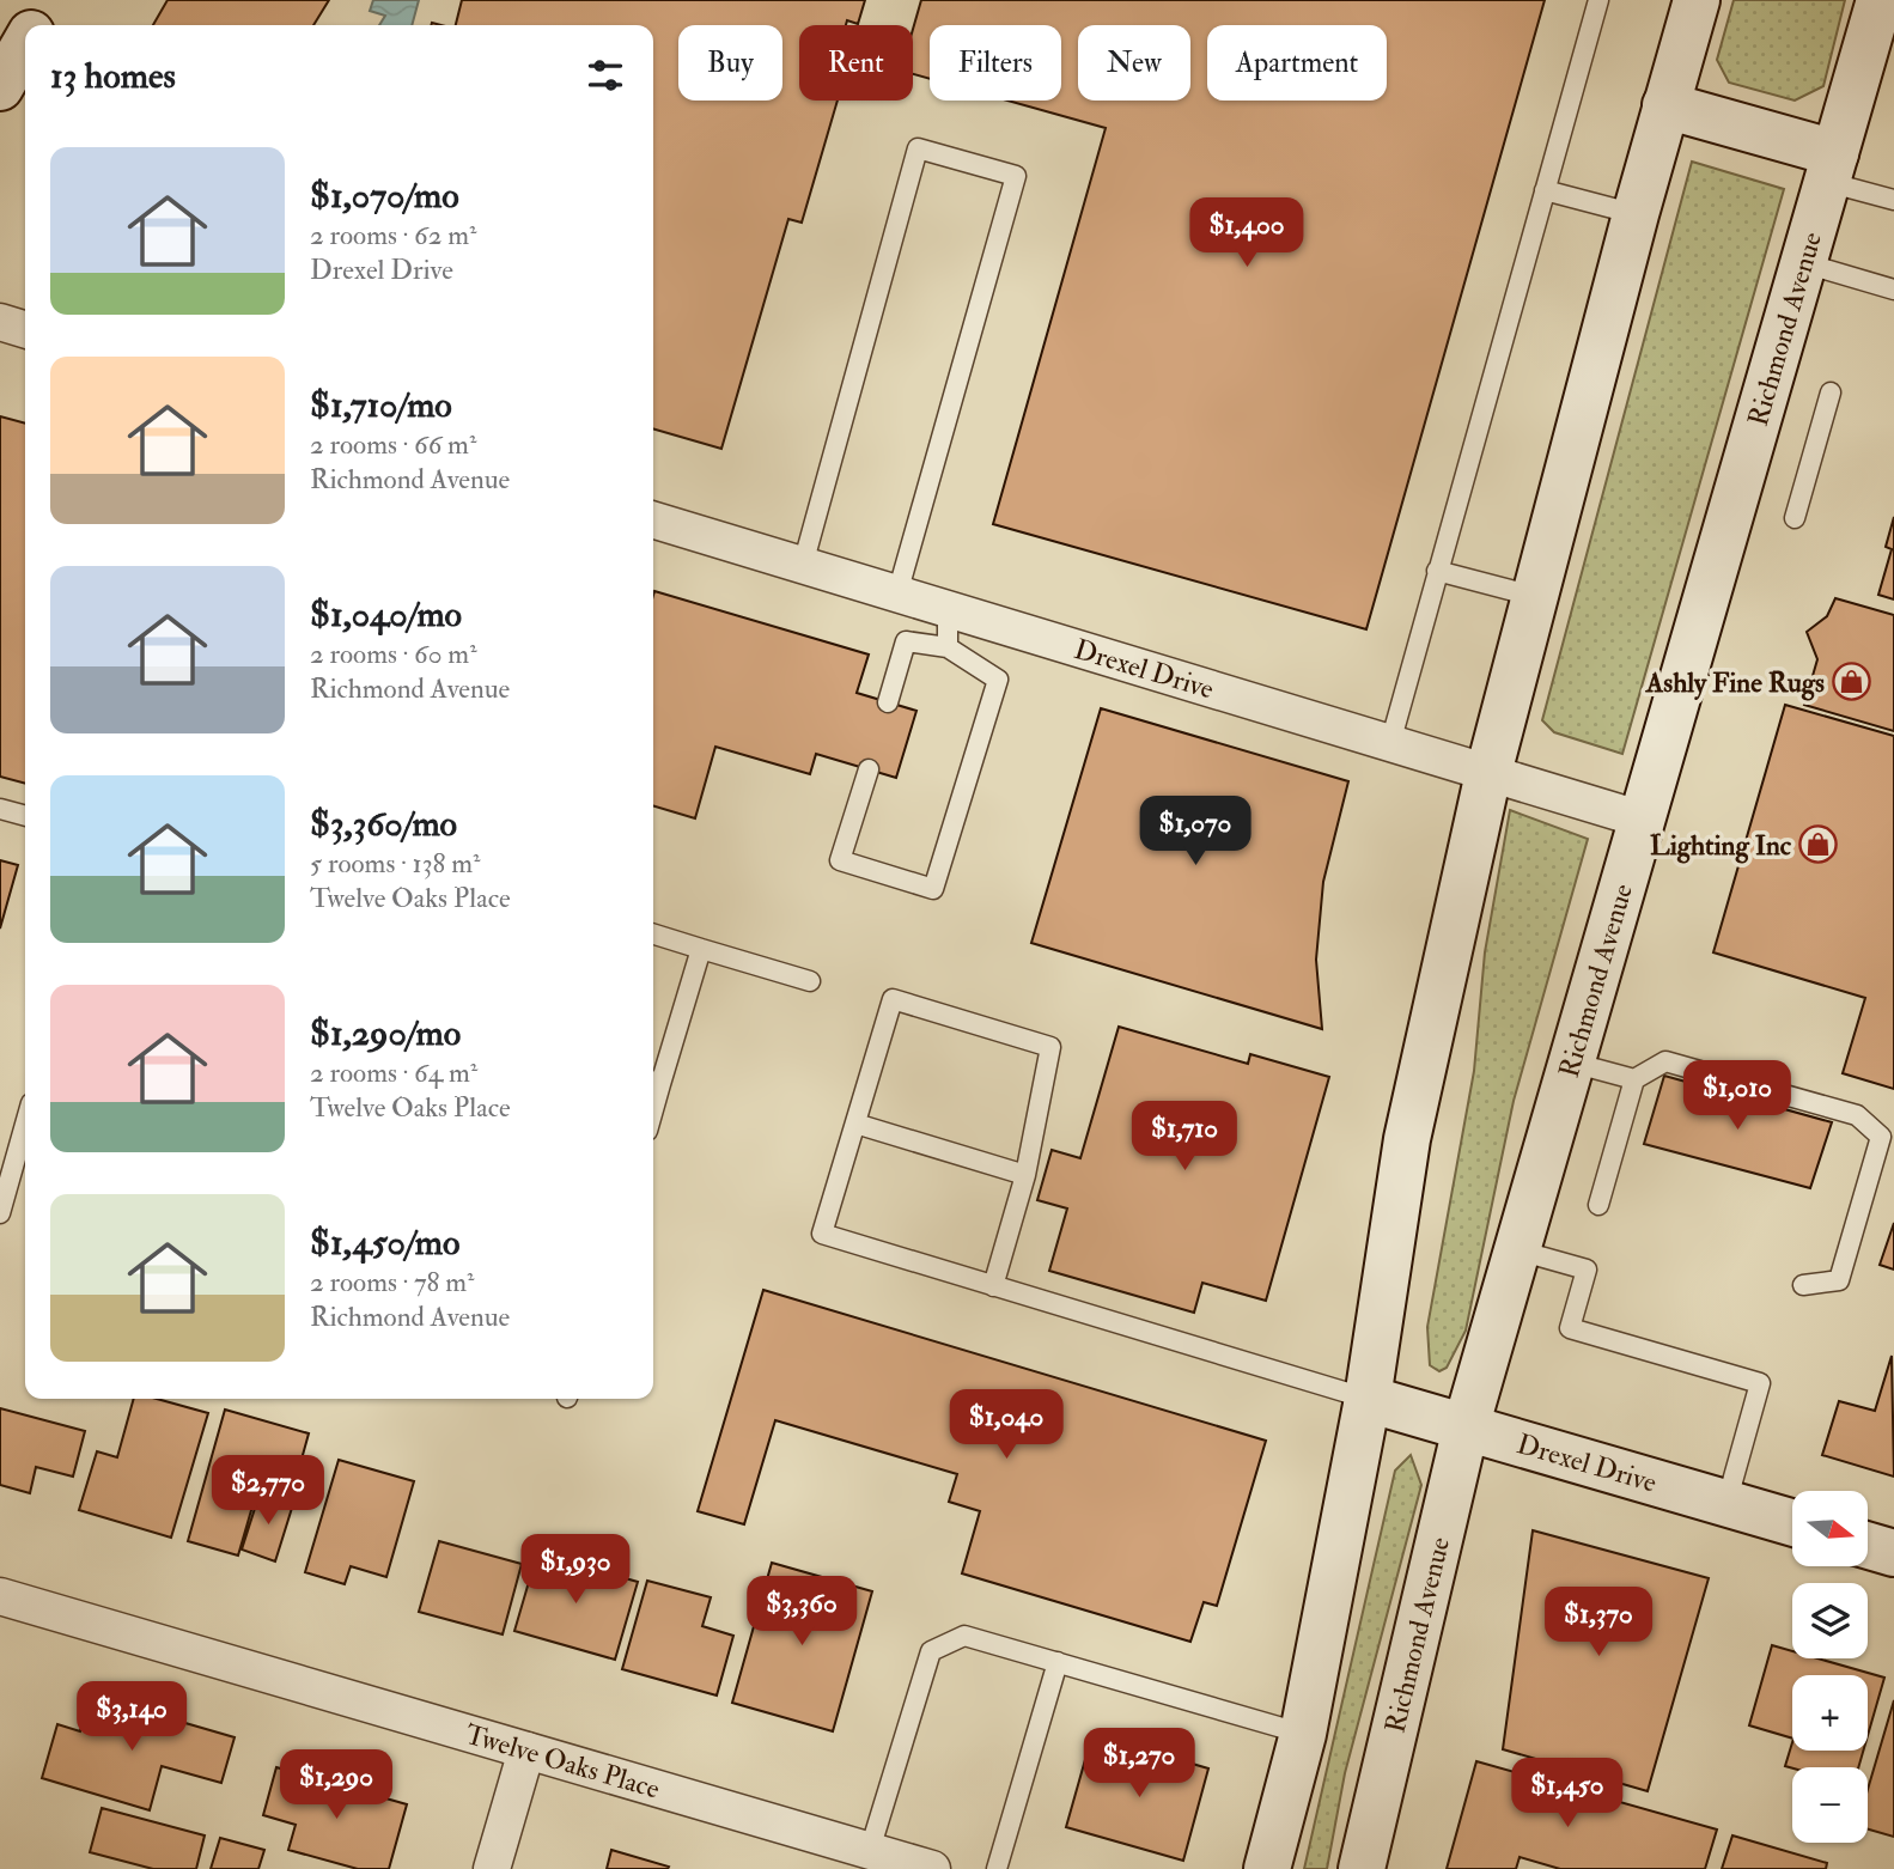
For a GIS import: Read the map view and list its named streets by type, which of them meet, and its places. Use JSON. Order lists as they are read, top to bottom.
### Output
{
  "streets": {
    "main road": ["Richmond Avenue", "Drexel Drive"],
    "street": ["Twelve Oaks Place"]
  },
  "crossings": [
    ["Richmond Avenue", "Drexel Drive"]
  ],
  "places": {
    "shop": ["Ashly Fine Rugs", "Lighting Inc"]
  },
  "north": "right",
  "page": {
    "chip": [
      "Buy",
      "Rent",
      "Filters",
      "New",
      "Apartment"
    ],
    "heading": "13 homes",
    "list": [
      {
        "name": "$1,070/mo",
        "note": "2 rooms · 62 m² · Drexel Drive"
      },
      {
        "name": "$1,710/mo",
        "note": "2 rooms · 66 m² · Richmond Avenue"
      },
      {
        "name": "$1,040/mo",
        "note": "2 rooms · 60 m² · Richmond Avenue"
      },
      {
        "name": "$3,360/mo",
        "note": "5 rooms · 138 m² · Twelve Oaks Place"
      },
      {
        "name": "$1,290/mo",
        "note": "2 rooms · 64 m² · Twelve Oaks Place"
      },
      {
        "name": "$1,450/mo",
        "note": "2 rooms · 78 m² · Richmond Avenue"
      }
    ],
    "price": [
      "$1,400",
      "$1,070",
      "$1,010",
      "$1,710",
      "$1,040",
      "$2,770",
      "$1,930",
      "$3,360",
      "$1,370",
      "$3,140",
      "$1,270",
      "$1,290",
      "$1,450"
    ],
    "map_buttons": ["+", "−"]
  }
}
